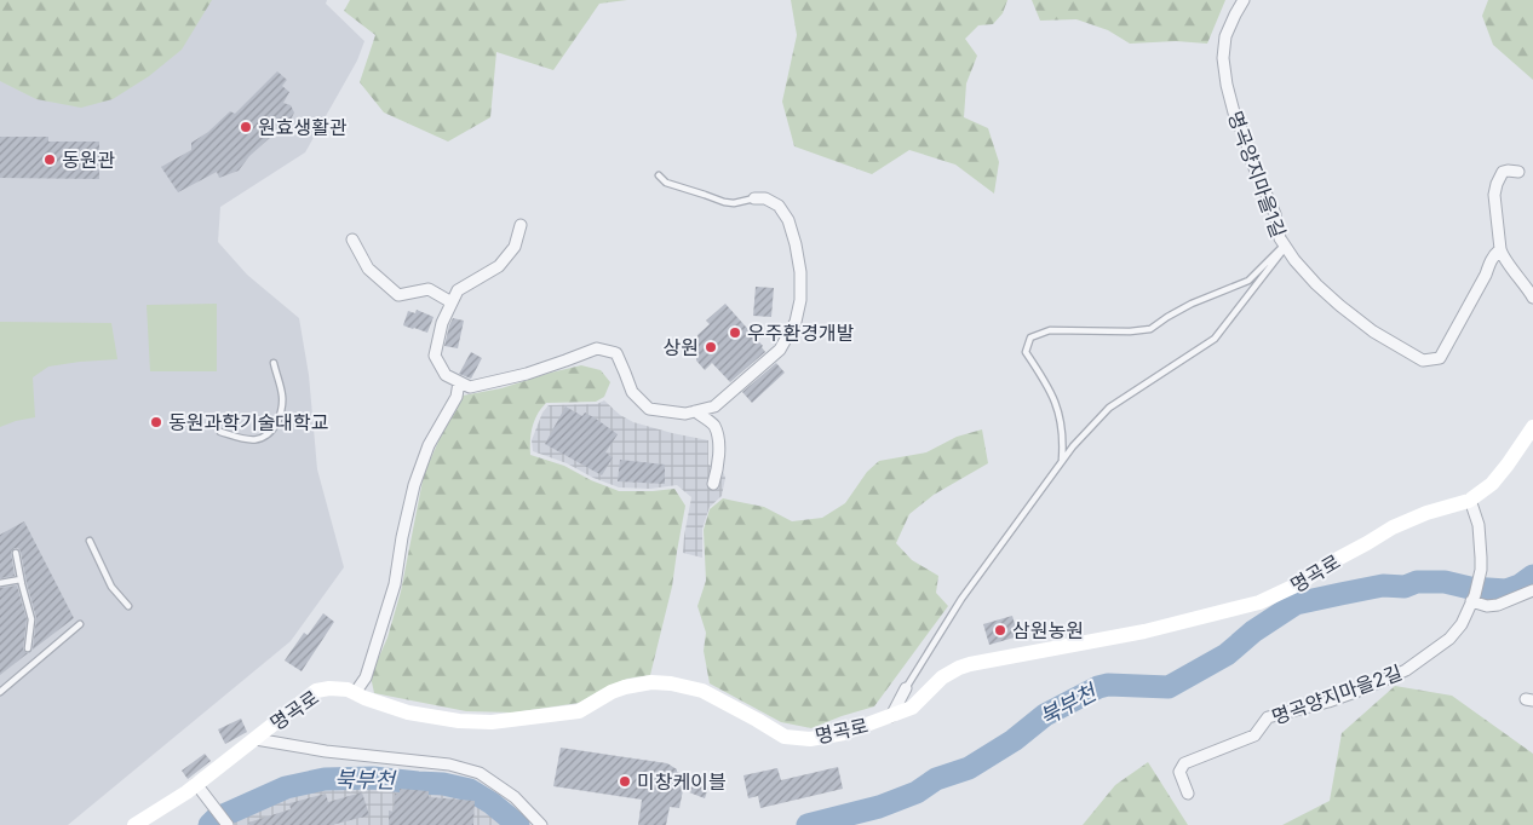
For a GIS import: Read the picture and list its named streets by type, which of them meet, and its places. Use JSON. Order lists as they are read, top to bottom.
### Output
{
  "streets": {
    "main road": ["명곡로"],
    "street": ["명곡양지마을1길", "명곡양지마을2길"]
  },
  "crossings": [
    ["명곡로", "명곡양지마을2길"]
  ],
  "water": ["북부천"],
  "places": [
    "원효생활관",
    "동원관",
    "우주환경개발",
    "상원",
    "동원과학기술대학교",
    "삼원농원",
    "미창케이블"
  ]
}
